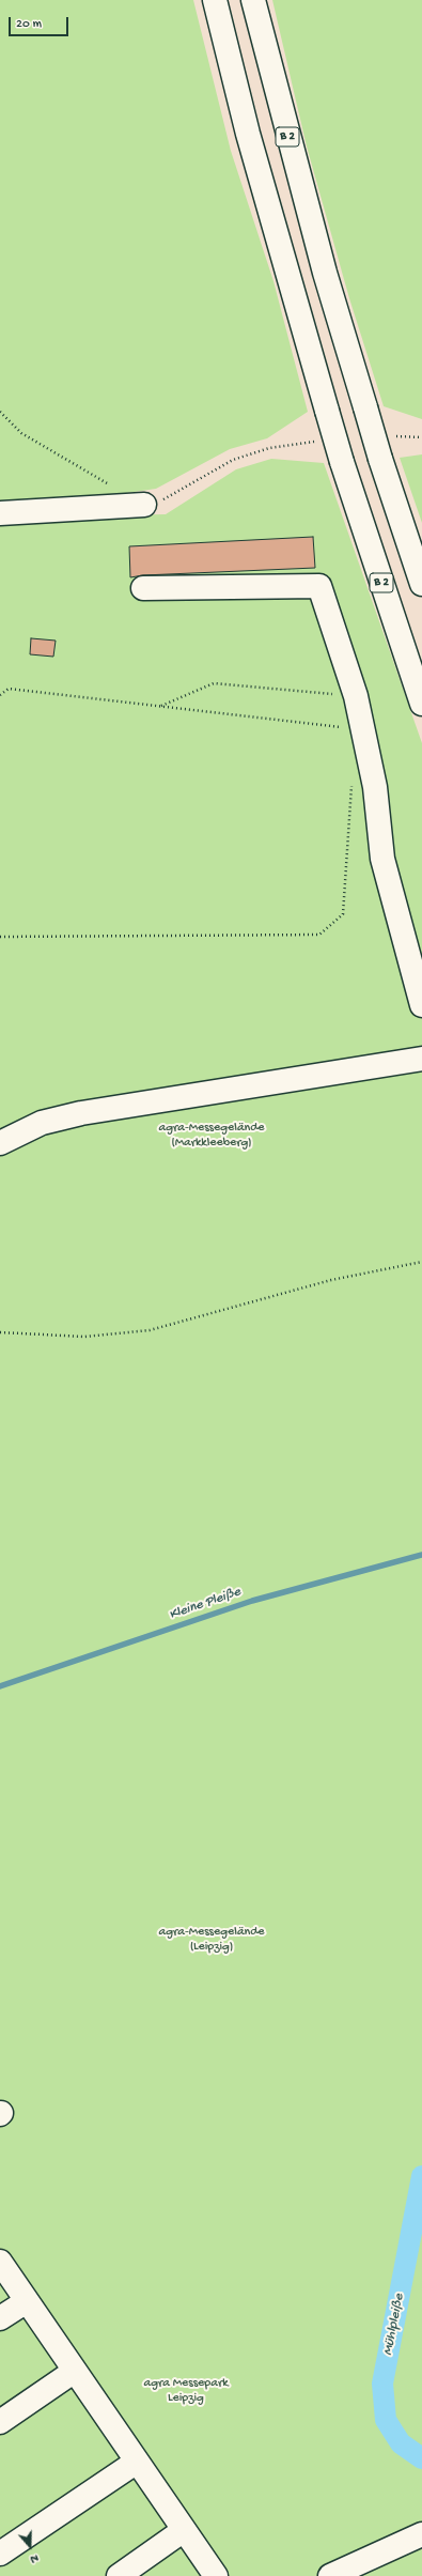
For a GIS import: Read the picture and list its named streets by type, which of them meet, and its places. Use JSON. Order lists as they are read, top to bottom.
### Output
{
  "streets": {
    "main road": ["B 2"]
  },
  "water": ["Kleine Pleiße", "Mühlpleiße"],
  "parks": ["agra-Messegelände (Markkleeberg)", "agra-Messegelände (Leipzig)", "agra Messepark Leipzig"],
  "scale_bar": "20 m",
  "north": "bottom"
}
